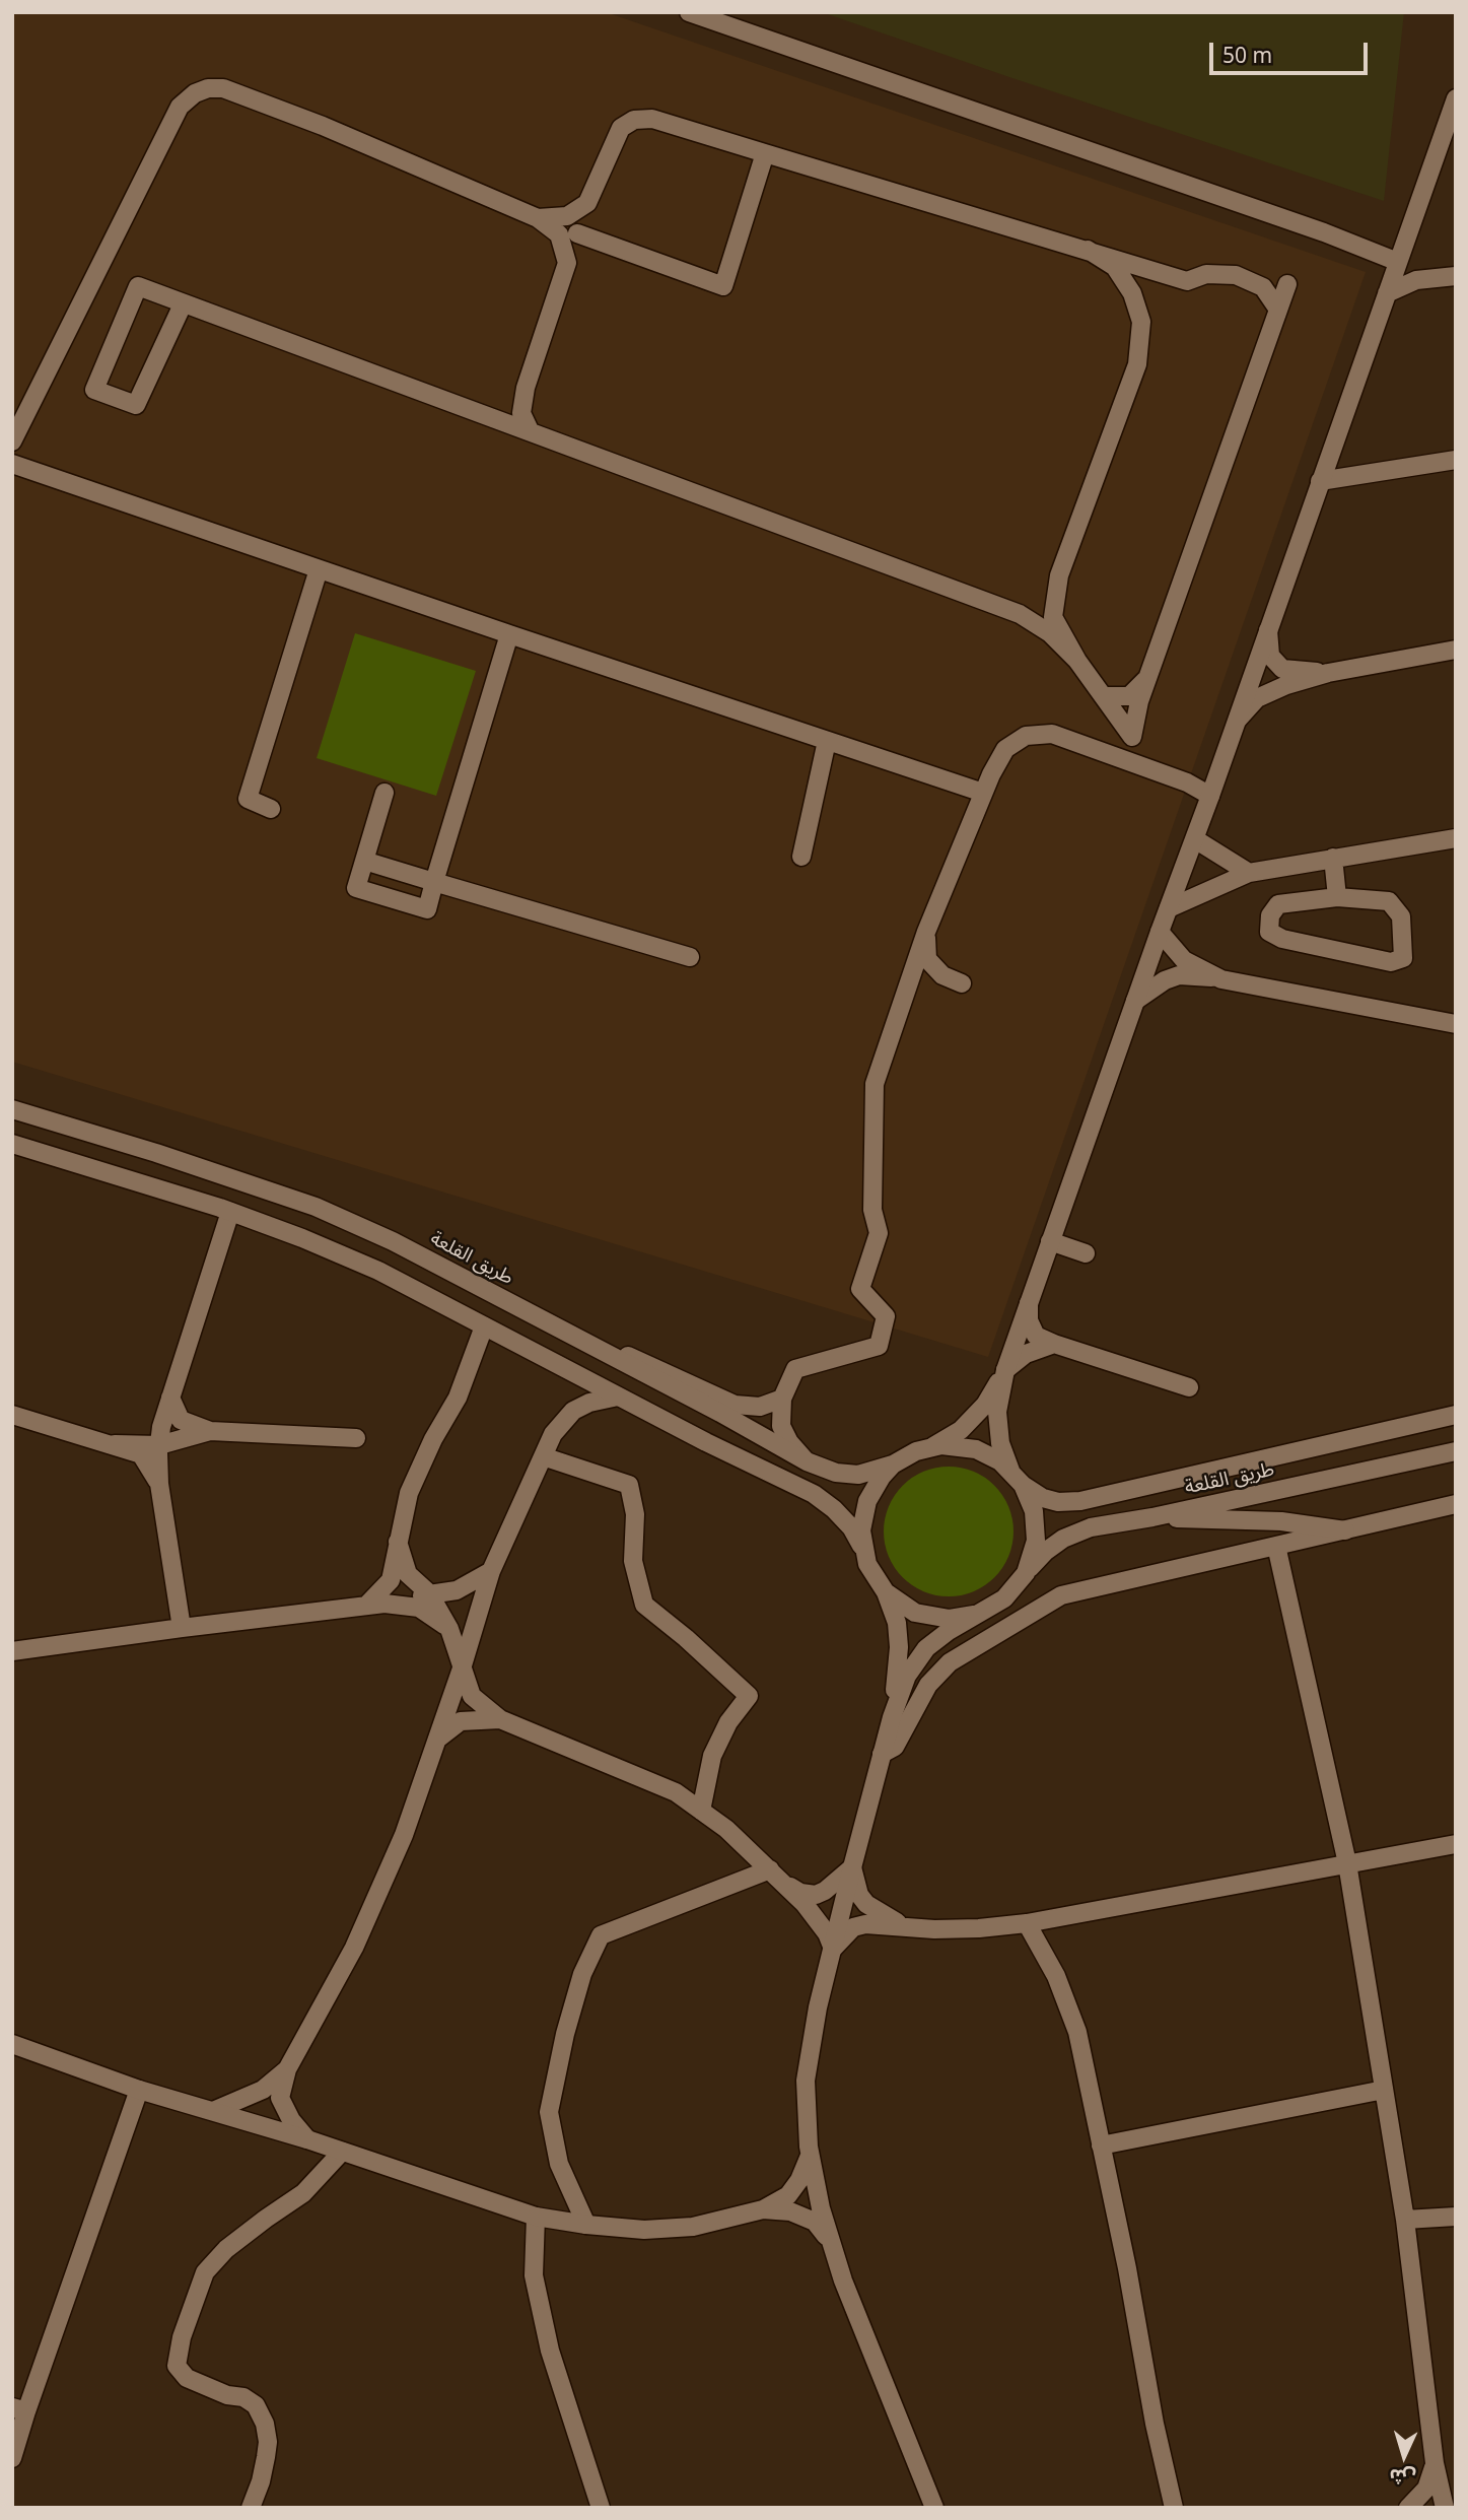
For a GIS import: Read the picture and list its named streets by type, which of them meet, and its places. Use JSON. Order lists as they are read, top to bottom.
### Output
{
  "streets": {
    "street": ["طريق القلعة"]
  },
  "scale_bar": "50 m",
  "north": "bottom"
}
